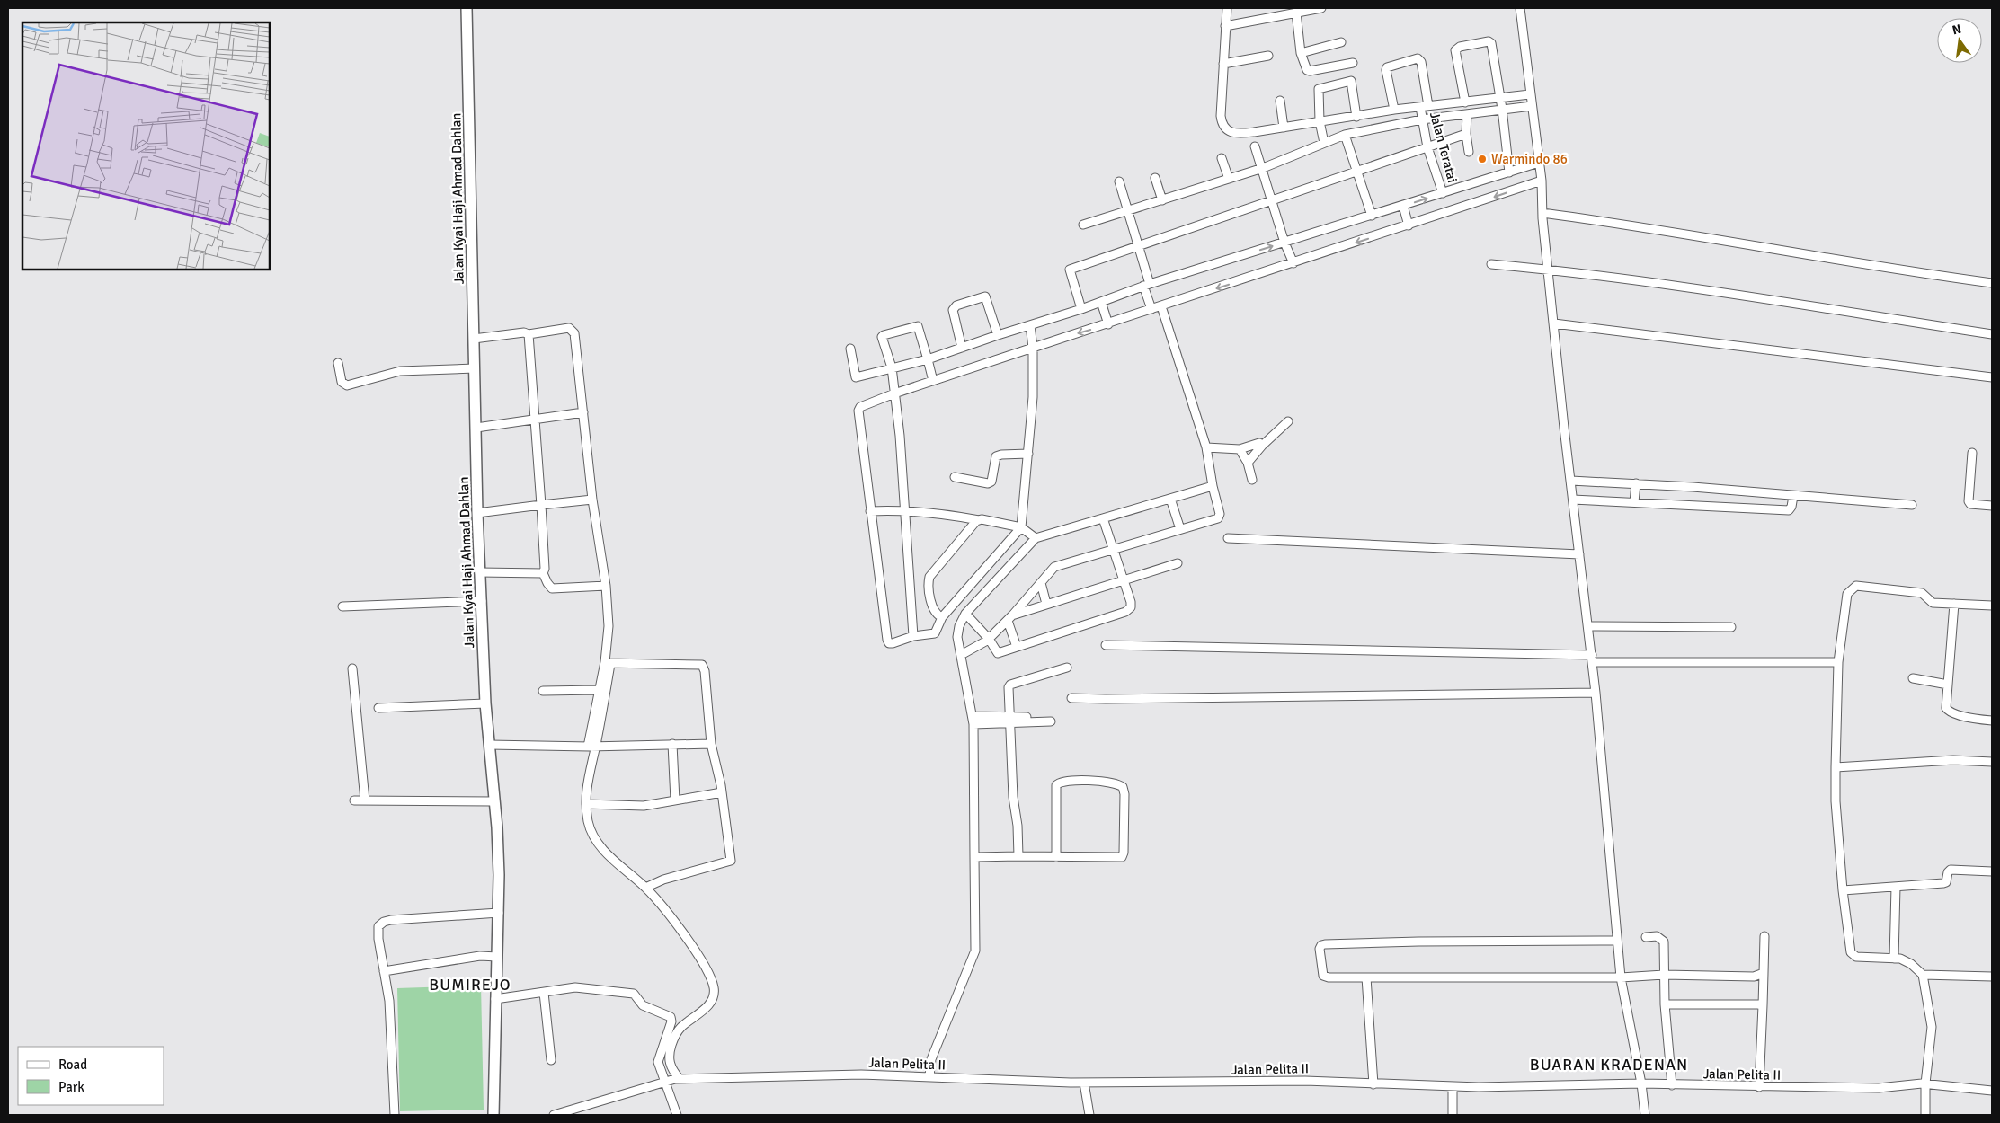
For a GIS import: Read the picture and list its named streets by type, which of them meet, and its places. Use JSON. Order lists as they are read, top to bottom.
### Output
{
  "streets": {
    "street": ["Jalan Teratai", "Jalan Kyai Haji Ahmad Dahlan", "Jalan Pelita II"]
  },
  "districts": ["BUMIREJO", "BUARAN KRADENAN"],
  "places": ["Warmindo 86"],
  "legend": ["Road", "Park"],
  "north": "top"
}
